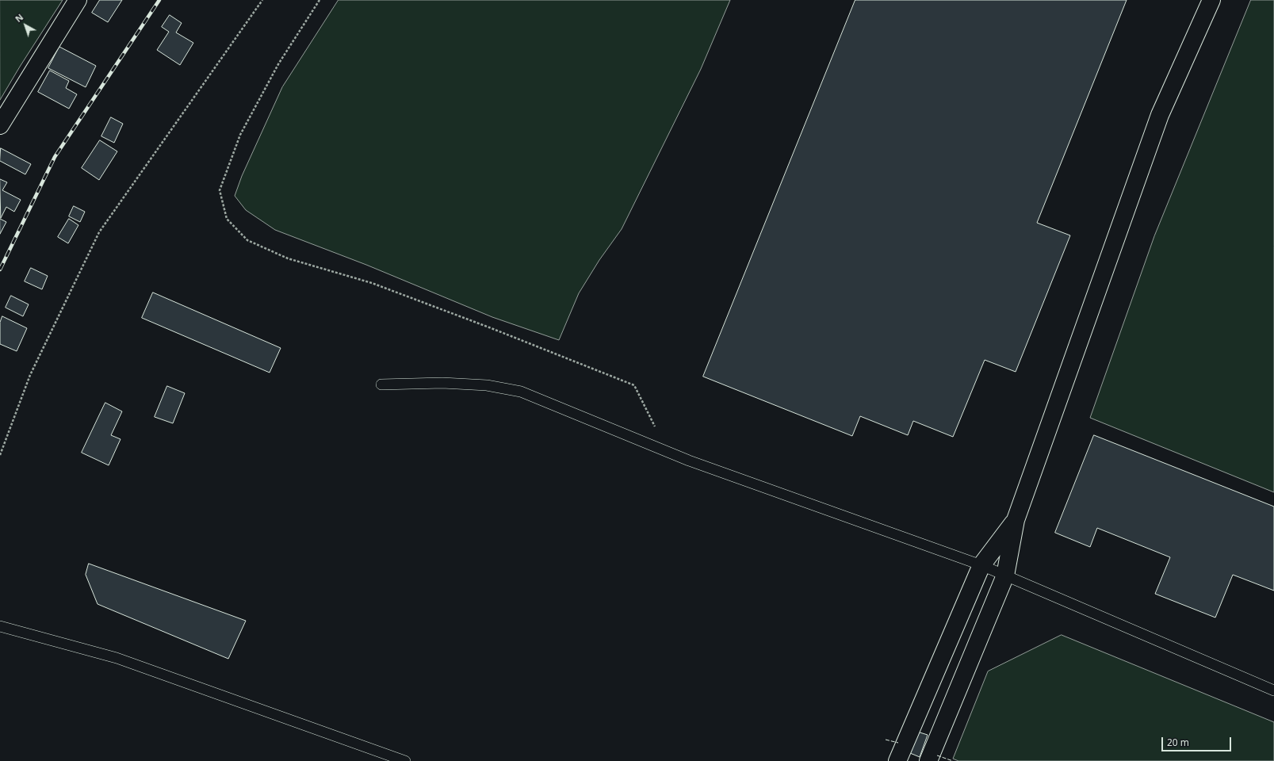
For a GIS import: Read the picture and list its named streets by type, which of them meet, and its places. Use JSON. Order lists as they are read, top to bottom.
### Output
{
  "scale_bar": "20 m",
  "north": "top left"
}
